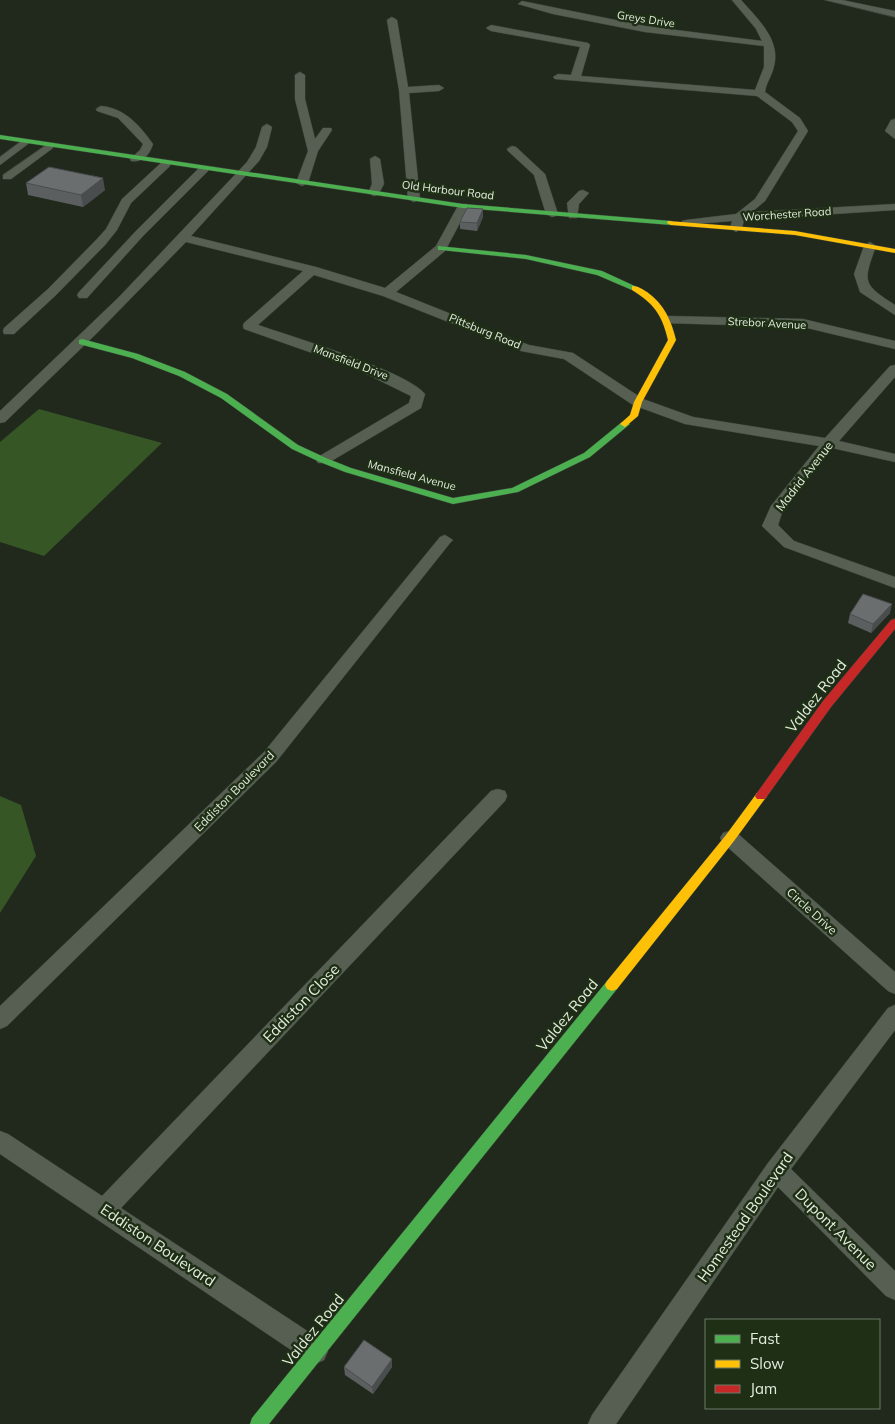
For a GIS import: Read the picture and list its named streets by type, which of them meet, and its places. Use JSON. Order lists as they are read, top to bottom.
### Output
{
  "streets": {
    "street": [
      "Greys Drive",
      "Old Harbour Road",
      "Worchester Road",
      "Strebor Avenue",
      "Pittsburg Road",
      "Mansfield Drive",
      "Mansfield Avenue",
      "Madrid Avenue",
      "Valdez Road",
      "Eddiston Boulevard",
      "Circle Drive",
      "Eddiston Close",
      "Homestead Boulevard",
      "Dupont Avenue"
    ]
  },
  "crossings": [
    ["Old Harbour Road", "Worchester Road"],
    ["Strebor Avenue", "Mansfield Avenue"],
    ["Pittsburg Road", "Mansfield Drive"],
    ["Pittsburg Road", "Mansfield Avenue"],
    ["Pittsburg Road", "Madrid Avenue"],
    ["Mansfield Drive", "Mansfield Avenue"],
    ["Valdez Road", "Eddiston Boulevard"],
    ["Valdez Road", "Circle Drive"],
    ["Eddiston Boulevard", "Eddiston Close"],
    ["Homestead Boulevard", "Dupont Avenue"]
  ],
  "legend": ["Fast", "Slow", "Jam"]
}
